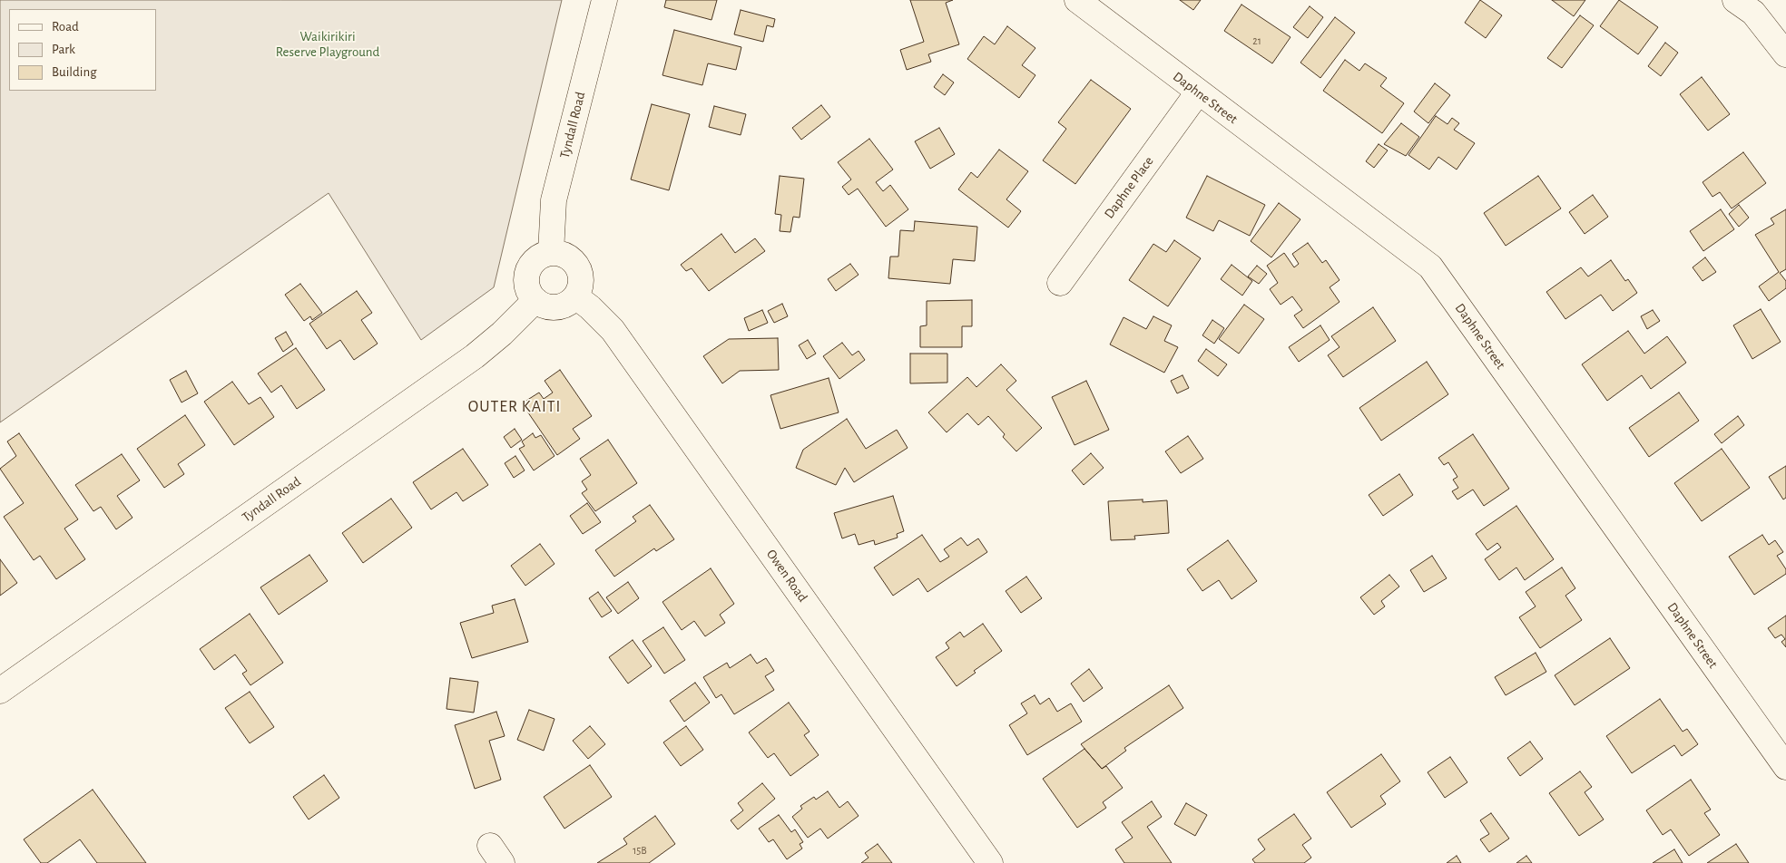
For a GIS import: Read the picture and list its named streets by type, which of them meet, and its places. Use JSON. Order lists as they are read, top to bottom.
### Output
{
  "streets": {
    "street": [
      "Daphne Street",
      "Tyndall Road",
      "Daphne Place",
      "Owen Road"
    ]
  },
  "crossings": [
    ["Daphne Street", "Daphne Place"],
    ["Tyndall Road", "Owen Road"]
  ],
  "districts": ["OUTER KAITI"],
  "parks": ["Waikirikiri Reserve Playground"],
  "house_numbers": ["21", "15B"],
  "legend": ["Road", "Park", "Building"]
}
